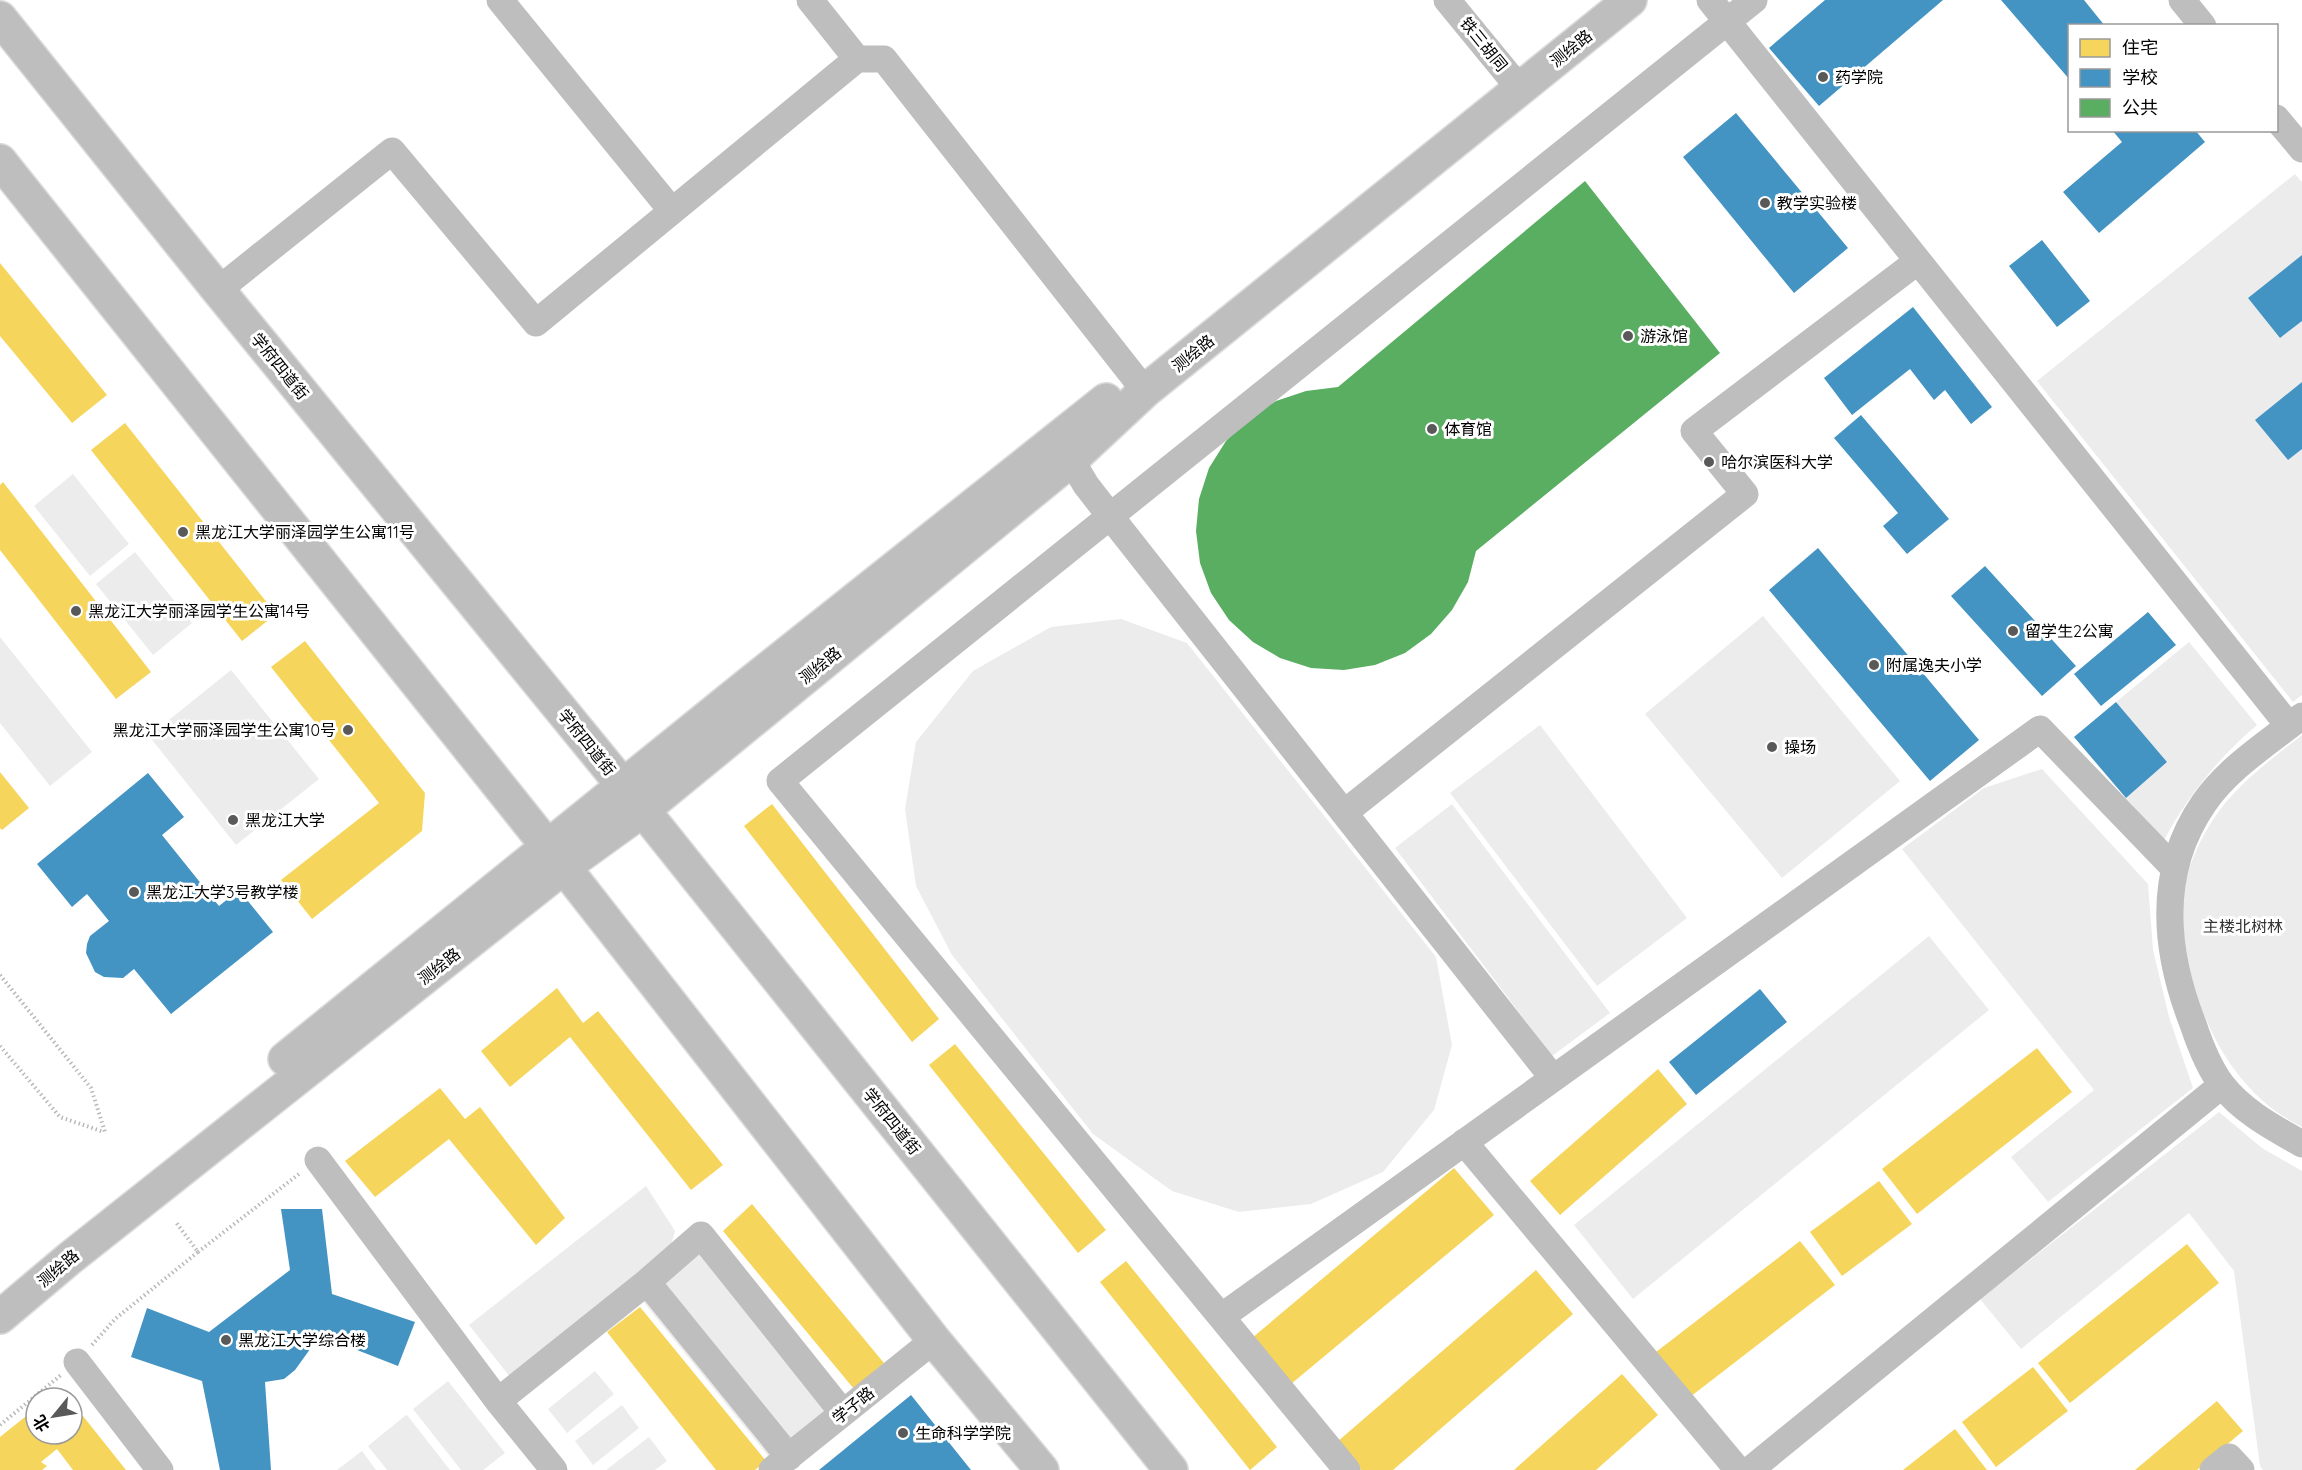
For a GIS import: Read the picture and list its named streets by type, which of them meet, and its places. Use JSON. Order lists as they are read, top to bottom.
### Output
{
  "streets": {
    "main road": ["测绘路", "学府四道街"],
    "street": ["铁三胡同", "学子路"]
  },
  "crossings": [
    ["铁三胡同", "测绘路"],
    ["测绘路", "学府四道街"]
  ],
  "parks": ["主楼北树林"],
  "places": [
    "药学院",
    "教学实验楼",
    "游泳馆",
    "体育馆",
    "哈尔滨医科大学",
    "黑龙江大学丽泽园学生公寓11号",
    "黑龙江大学丽泽园学生公寓14号",
    "留学生2公寓",
    "附属逸夫小学",
    "黑龙江大学丽泽园学生公寓10号",
    "操场",
    "黑龙江大学",
    "黑龙江大学3号教学楼",
    "黑龙江大学综合楼",
    "生命科学学院"
  ],
  "legend": ["住宅", "学校", "公共"],
  "north": "bottom left"
}
